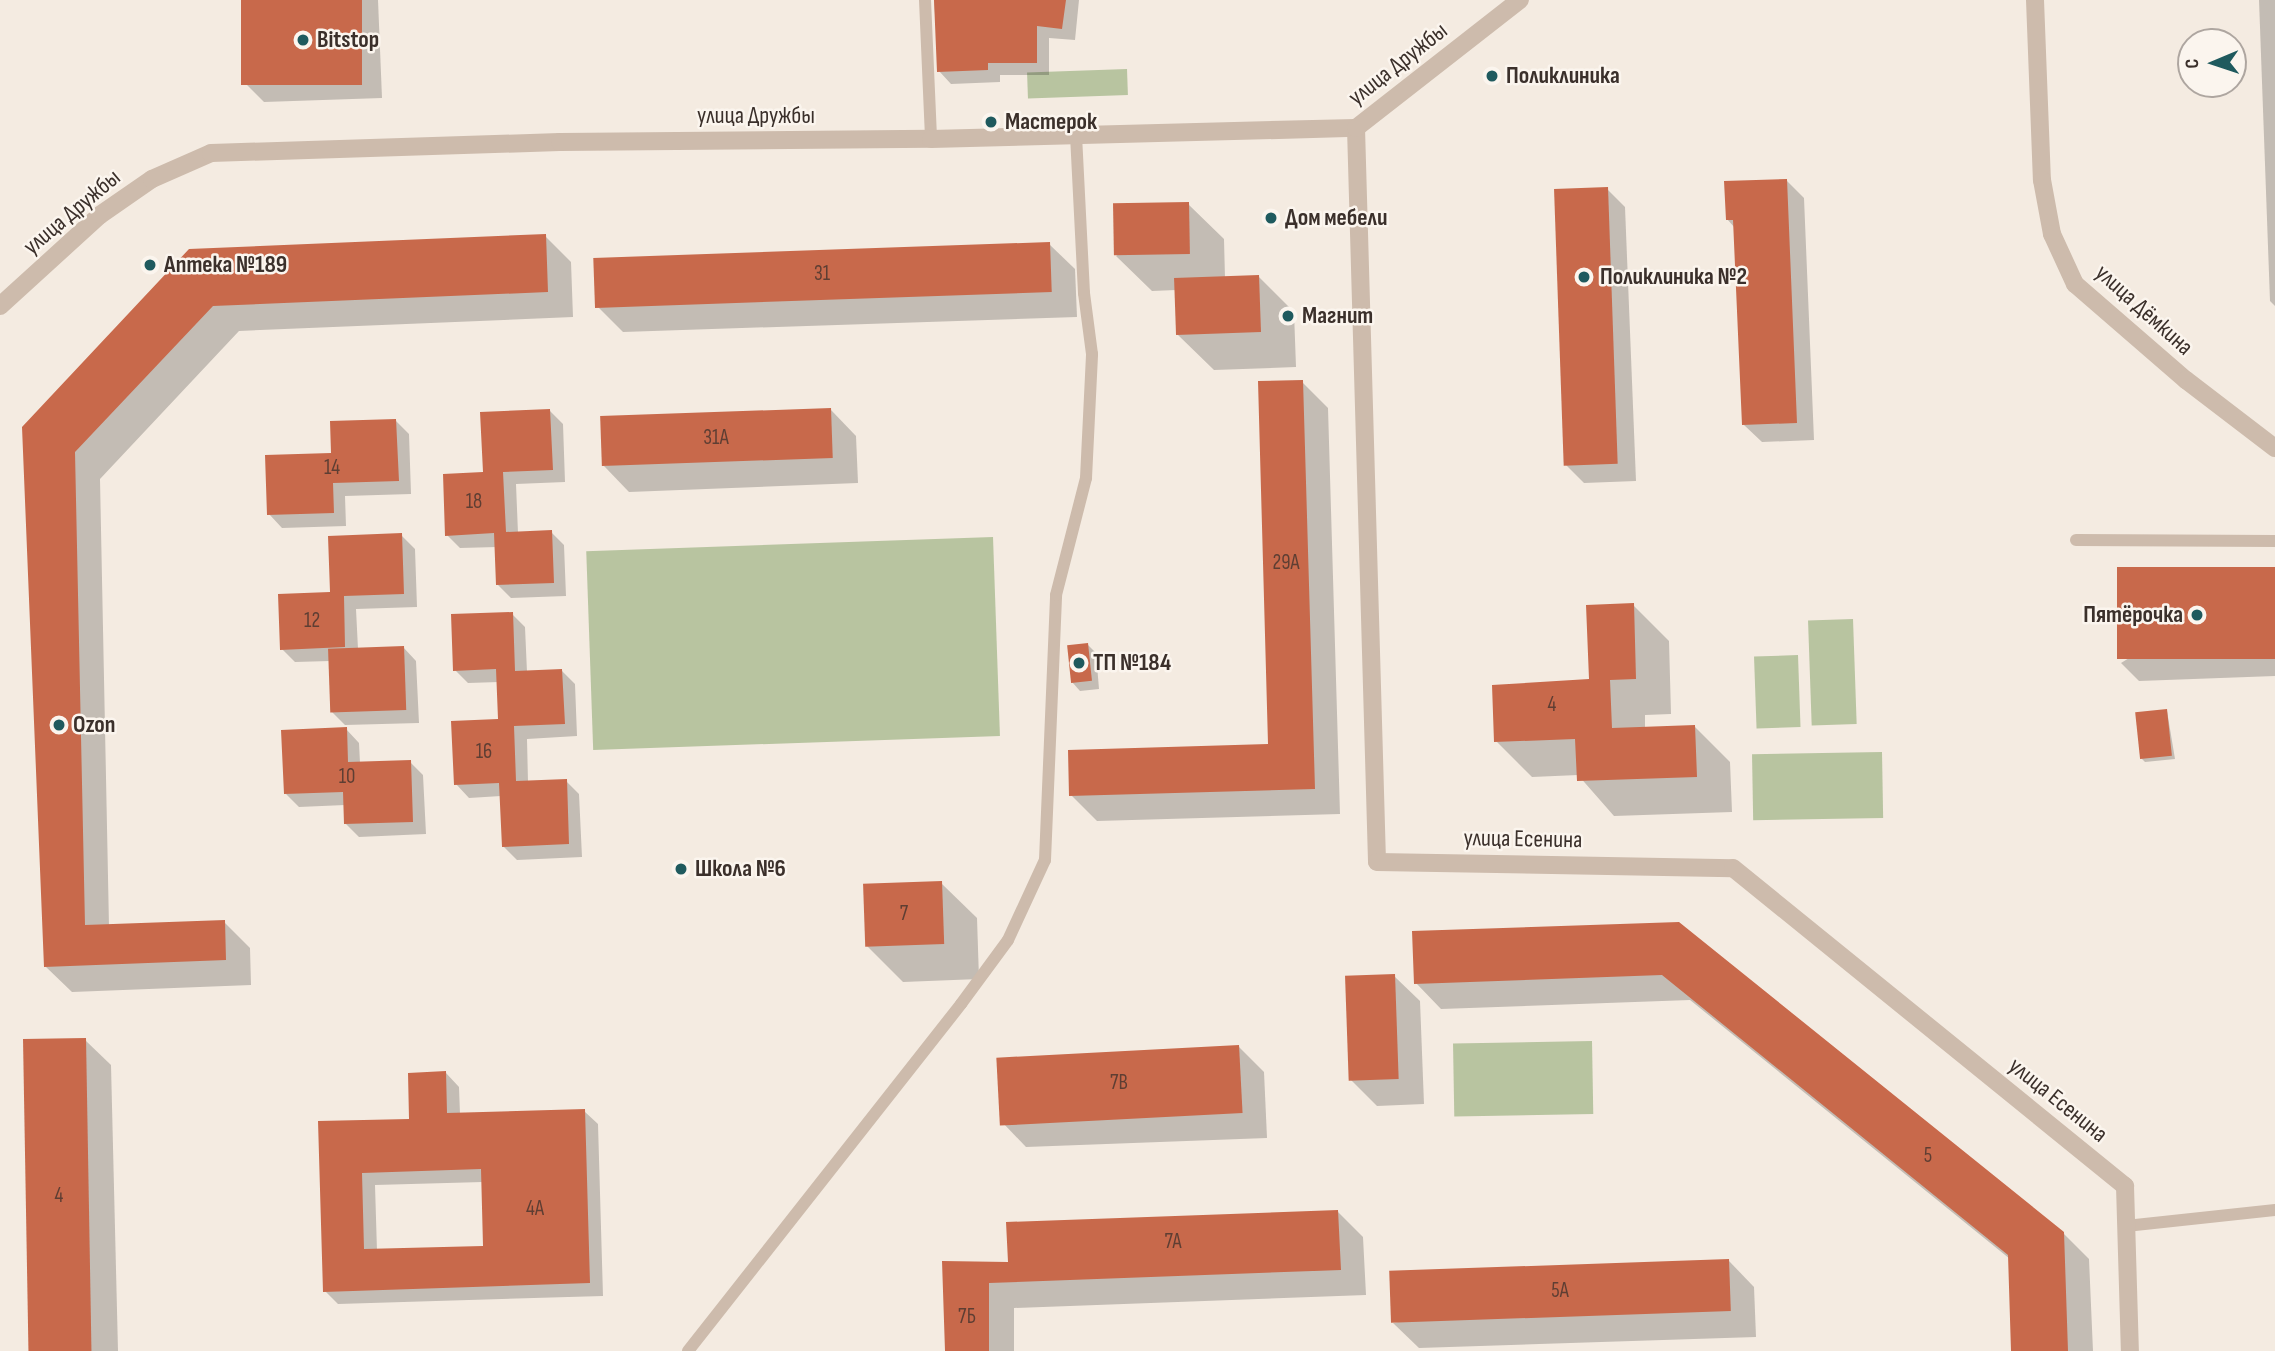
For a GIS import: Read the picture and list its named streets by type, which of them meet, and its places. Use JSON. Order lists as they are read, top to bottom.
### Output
{
  "streets": {
    "street": ["улица Дружбы", "улица Дёмкина", "улица Есенина"]
  },
  "crossings": [
    ["улица Дружбы", "улица Есенина"]
  ],
  "places": [
    "Bitstop",
    "Поликлиника",
    "Мастерок",
    "Дом мебели",
    "Аптека №189",
    "Поликлиника №2",
    "Магнит",
    "Пятёрочка",
    "ТП №184",
    "Ozon",
    "Школа №6"
  ],
  "house_numbers": [
    "31",
    "31А",
    "14",
    "18",
    "29А",
    "12",
    "4",
    "16",
    "10",
    "7",
    "7В",
    "5",
    "4",
    "4А",
    "7А",
    "5А",
    "7Б"
  ],
  "north": "left"
}
